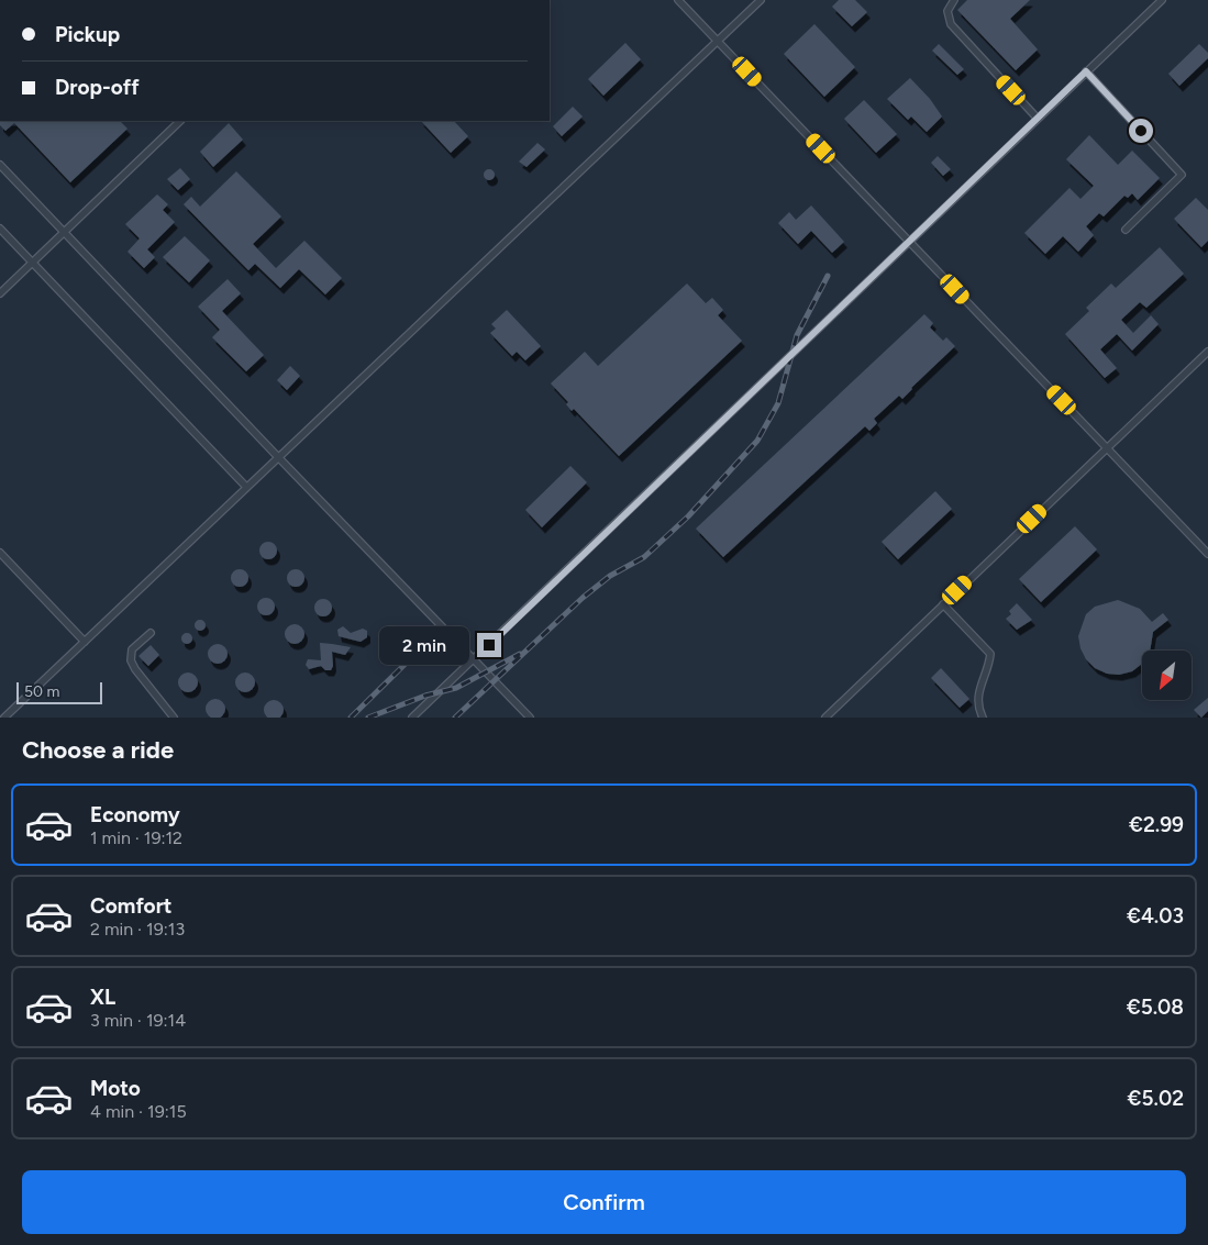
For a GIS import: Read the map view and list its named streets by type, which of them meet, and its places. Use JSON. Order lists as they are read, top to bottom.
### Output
{
  "scale_bar": "50 m",
  "north": "bottom left",
  "page": {
    "banner": ["Pickup", "Drop-off"],
    "bubble": "2 min",
    "scale": "50 m",
    "heading": "Choose a ride",
    "list": [
      {
        "name": "Economy",
        "note": "1 min · 19:12",
        "value": "€2.99"
      },
      {
        "name": "Comfort",
        "note": "2 min · 19:13",
        "value": "€4.03"
      },
      {
        "name": "XL",
        "note": "3 min · 19:14",
        "value": "€5.08"
      },
      {
        "name": "Moto",
        "note": "4 min · 19:15",
        "value": "€5.02"
      }
    ],
    "buttons": "Confirm"
  }
}
